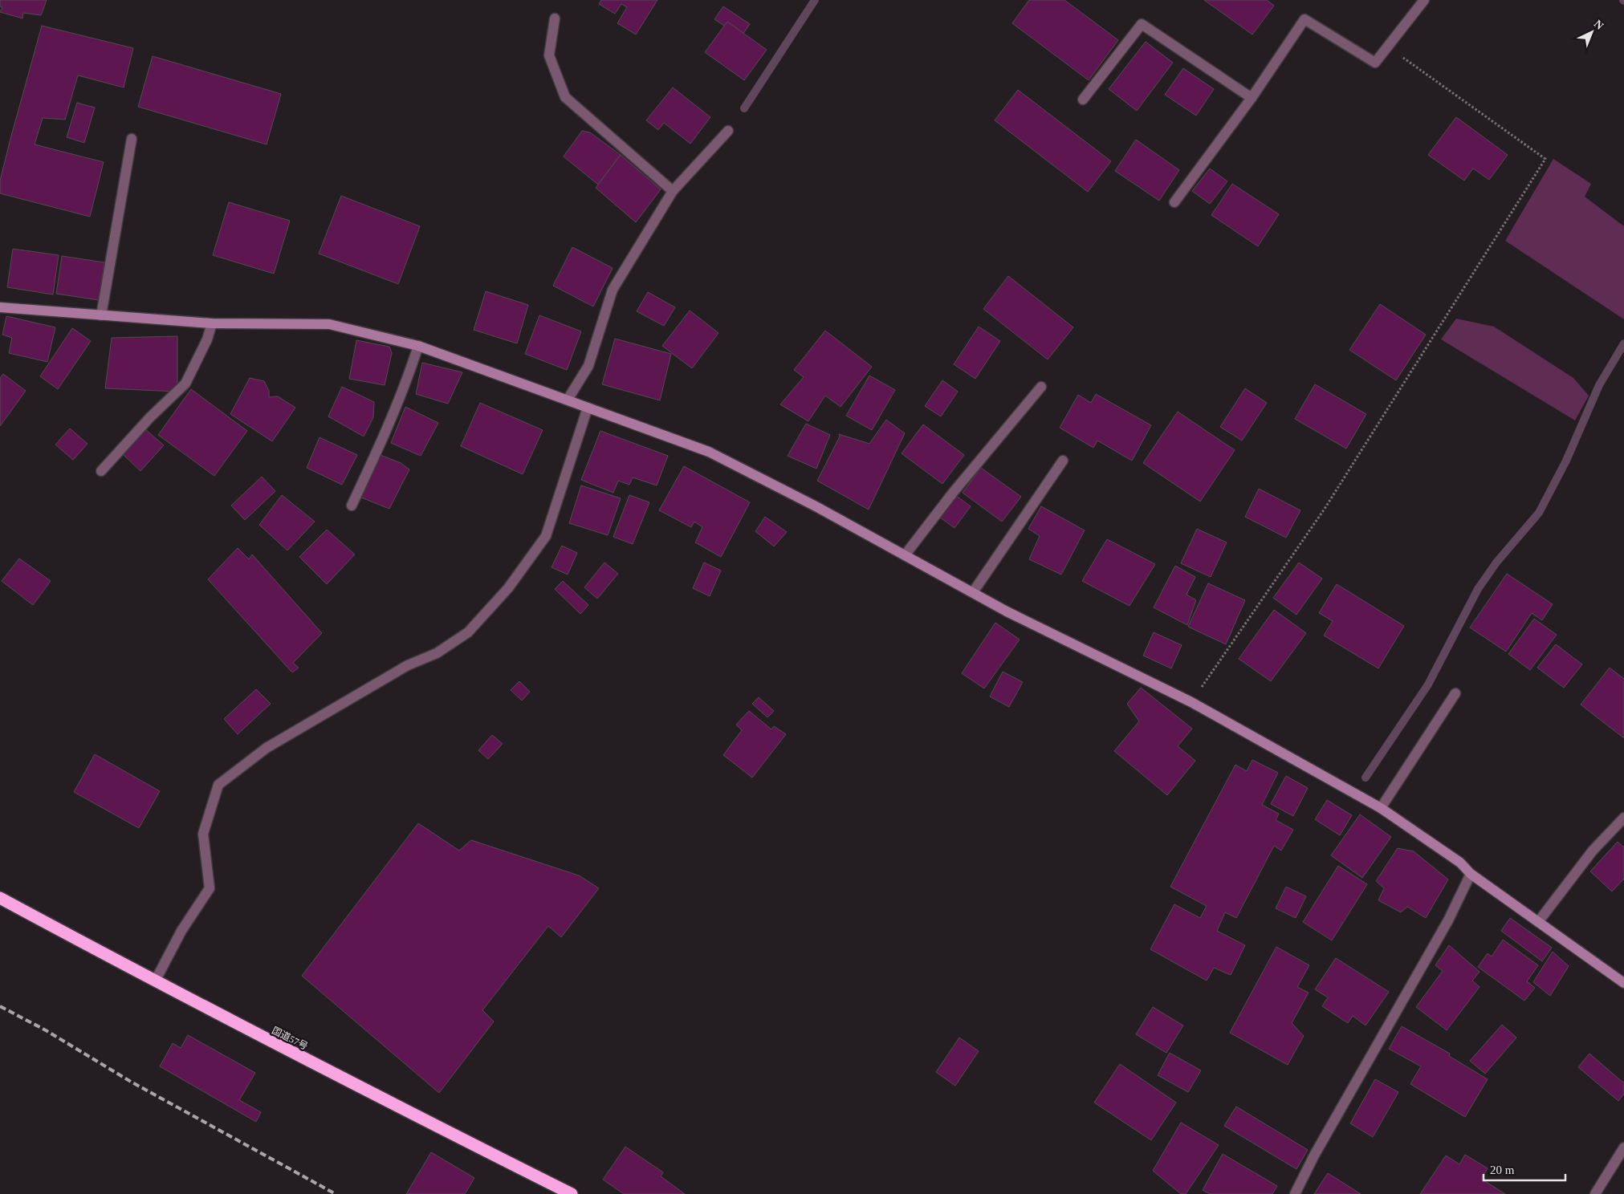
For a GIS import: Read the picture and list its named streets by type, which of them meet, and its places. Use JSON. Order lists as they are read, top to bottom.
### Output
{
  "streets": {
    "highway": ["国道57号"]
  },
  "scale_bar": "20 m",
  "north": "top right"
}
